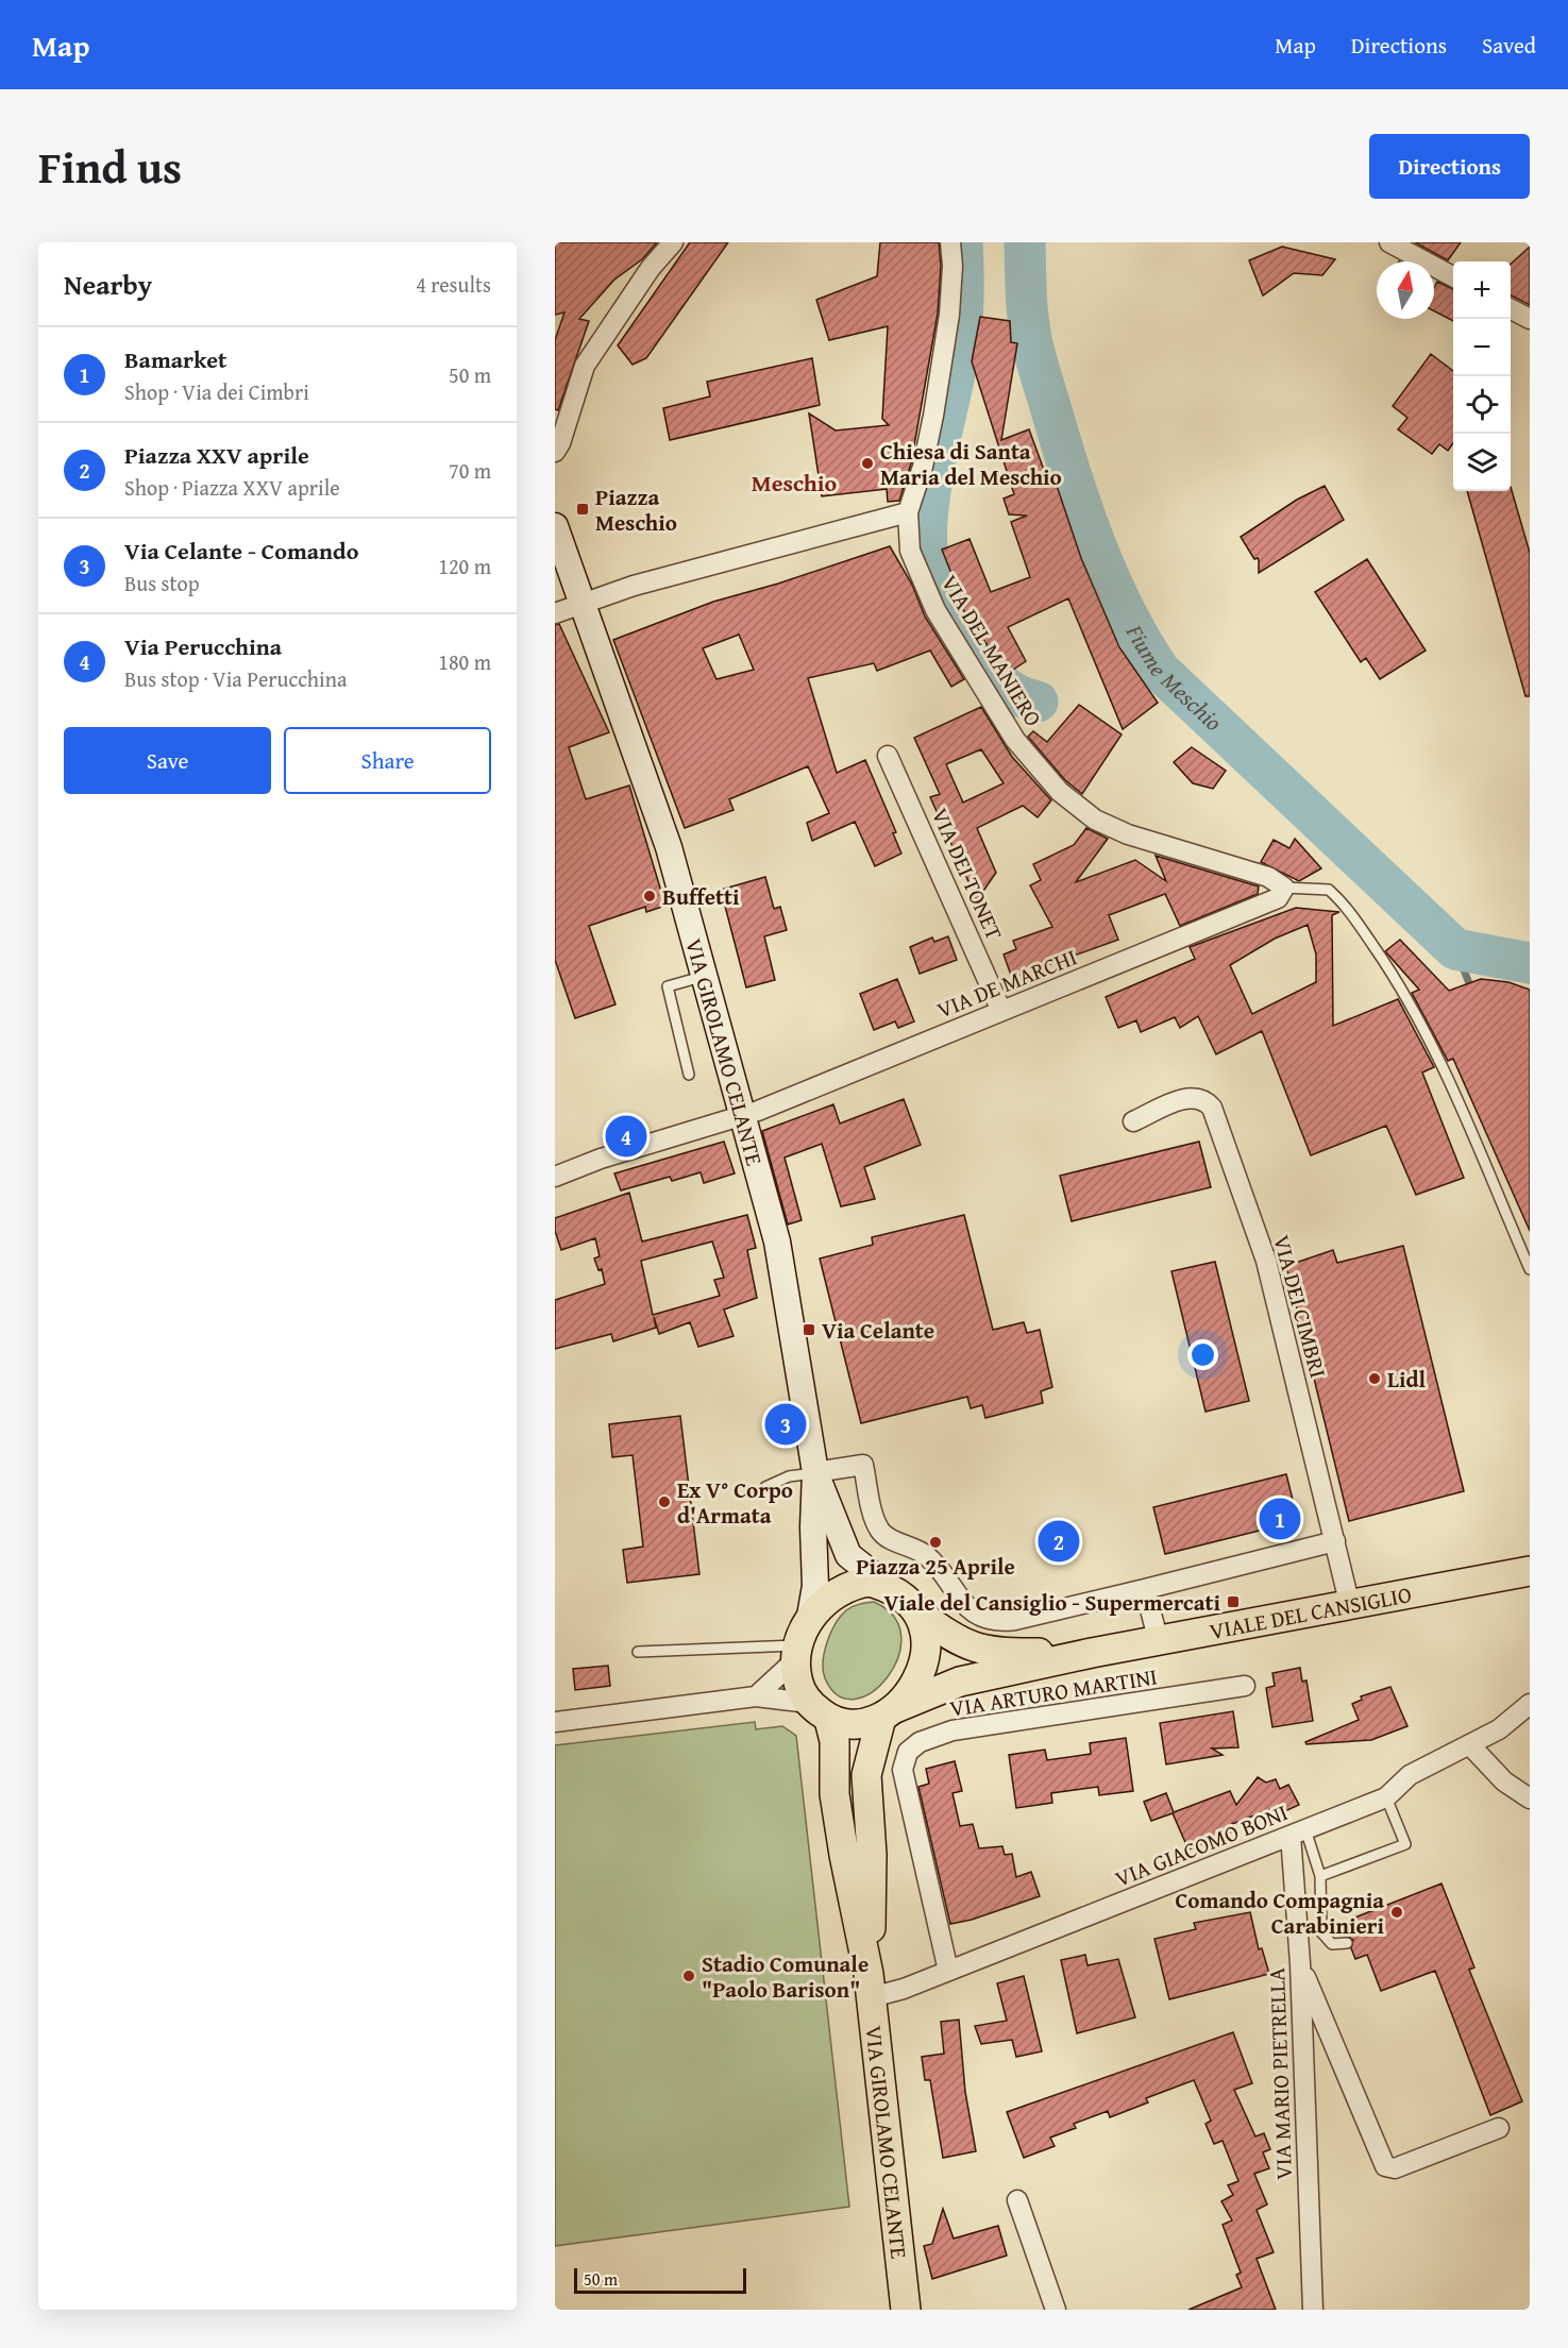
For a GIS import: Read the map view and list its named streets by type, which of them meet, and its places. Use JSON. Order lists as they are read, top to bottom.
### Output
{
  "streets": {
    "main road": ["VIA GIROLAMO CELANTE", "VIALE DEL CANSIGLIO"],
    "street": [
      "VIA DEL MANIERO",
      "VIA DEI TONET",
      "VIA DE MARCHI",
      "VIA DEI CIMBRI",
      "VIA ARTURO MARTINI",
      "VIA GIACOMO BONI",
      "VIA MARIO PIETRELLA"
    ]
  },
  "crossings": [
    ["VIA DEL MANIERO", "VIA DE MARCHI"],
    ["VIA DEI TONET", "VIA DE MARCHI"],
    ["VIA DE MARCHI", "VIA GIROLAMO CELANTE"],
    ["VIA GIROLAMO CELANTE", "VIALE DEL CANSIGLIO"],
    ["VIA GIROLAMO CELANTE", "VIA GIACOMO BONI"],
    ["VIA DEI CIMBRI", "VIALE DEL CANSIGLIO"],
    ["VIA ARTURO MARTINI", "VIA GIACOMO BONI"],
    ["VIA GIACOMO BONI", "VIA MARIO PIETRELLA"]
  ],
  "districts": ["Meschio"],
  "water": ["Fiume Meschio"],
  "places": {
    "other": [
      "Chiesa di Santa Maria del Meschio",
      "Buffetti",
      "Lidl",
      "Ex V° Corpo d'Armata",
      "Piazza 25 Aprile",
      "Comando Compagnia Carabinieri",
      "Stadio Comunale \"Paolo Barison\""
    ],
    "transit": ["Piazza Meschio", "Via Celante", "Viale del Cansiglio - Supermercati"]
  },
  "scale_bar": "50 m",
  "north": "top",
  "page": {
    "header": "Map",
    "nav": ["Map", "Directions", "Saved"],
    "title": "Find us",
    "buttons": [
      "Directions",
      ["Save", "Share"]
    ],
    "heading": ["Nearby", "4 results"],
    "map_buttons": ["+", "−"],
    "list": [
      {
        "mark": "1",
        "name": "Bamarket",
        "note": "Shop · Via dei Cimbri",
        "value": "50 m"
      },
      {
        "mark": "2",
        "name": "Piazza XXV aprile",
        "note": "Shop · Piazza XXV aprile",
        "value": "70 m"
      },
      {
        "mark": "3",
        "name": "Via Celante - Comando",
        "note": "Bus stop",
        "value": "120 m"
      },
      {
        "mark": "4",
        "name": "Via Perucchina",
        "note": "Bus stop · Via Perucchina",
        "value": "180 m"
      }
    ],
    "pins": [
      "4",
      "3",
      "1",
      "2"
    ],
    "scale": "50 m"
  }
}
